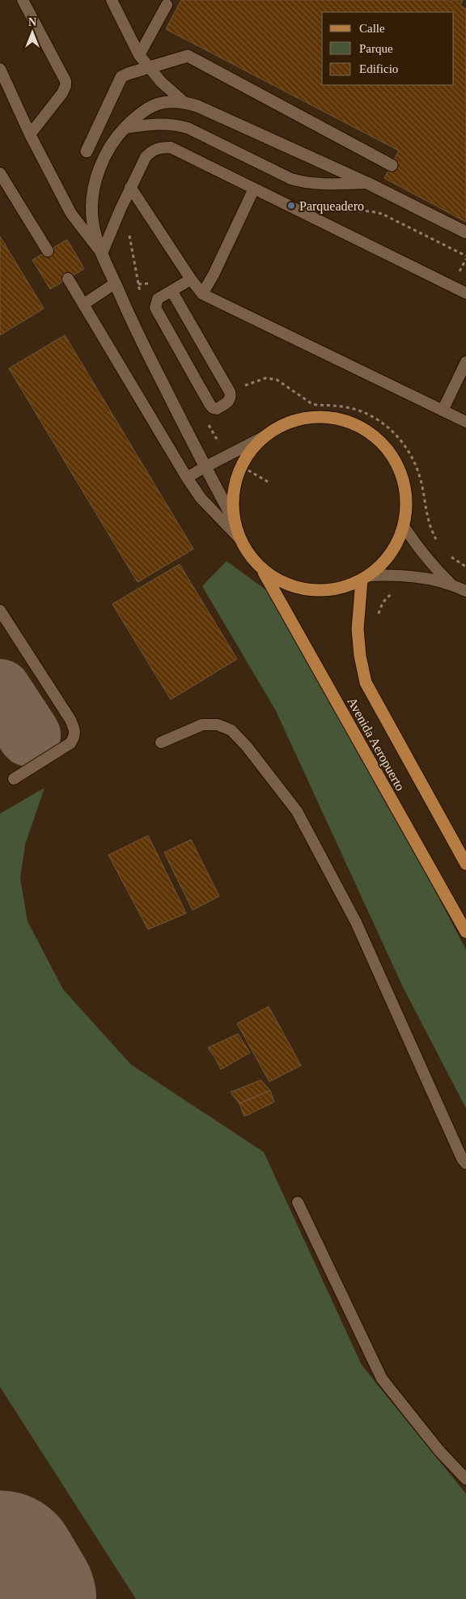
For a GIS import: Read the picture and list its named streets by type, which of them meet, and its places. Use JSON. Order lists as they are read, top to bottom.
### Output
{
  "streets": {
    "main road": ["Avenida Aeropuerto"]
  },
  "places": ["Parqueadero"],
  "legend": ["Calle", "Parque", "Edificio"],
  "north": "top"
}
